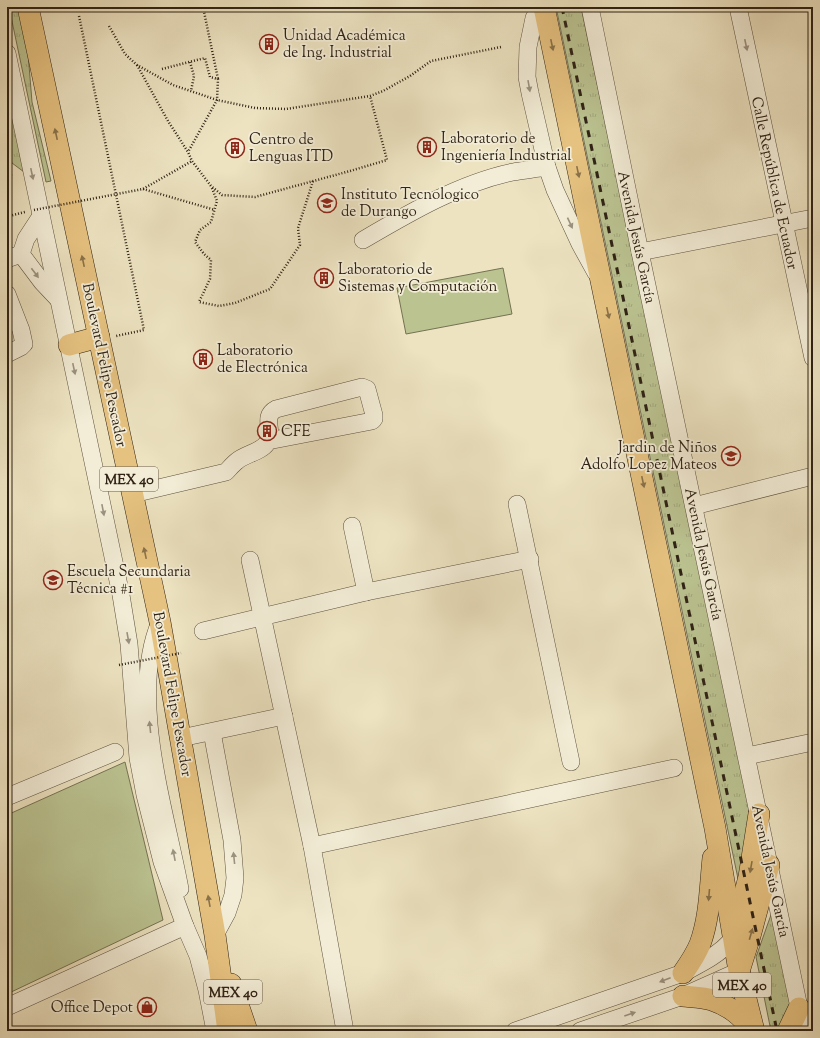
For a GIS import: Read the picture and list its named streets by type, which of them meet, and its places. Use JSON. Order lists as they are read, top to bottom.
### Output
{
  "streets": {
    "main road": ["Boulevard Felipe Pescador", "MEX 40"],
    "street": ["Calle República de Ecuador", "Avenida Jesús García"]
  },
  "crossings": [
    ["Boulevard Felipe Pescador", "MEX 40"]
  ],
  "one_way": ["Calle República de Ecuador"],
  "places": {
    "building": [
      "Unidad Académica de Ing. Industrial",
      "Laboratorio de Ingeniería Industrial",
      "Centro de Lenguas ITD",
      "Laboratorio de Sistemas y Computación",
      "Laboratorio de Electrónica",
      "CFE"
    ],
    "school or university": ["Instituto Tecnologico de Durango", "Jardin de Niños Adolfo Lopez Mateos", "Escuela Secundaria Técnica #1"],
    "shop": ["Office Depot"]
  }
}
